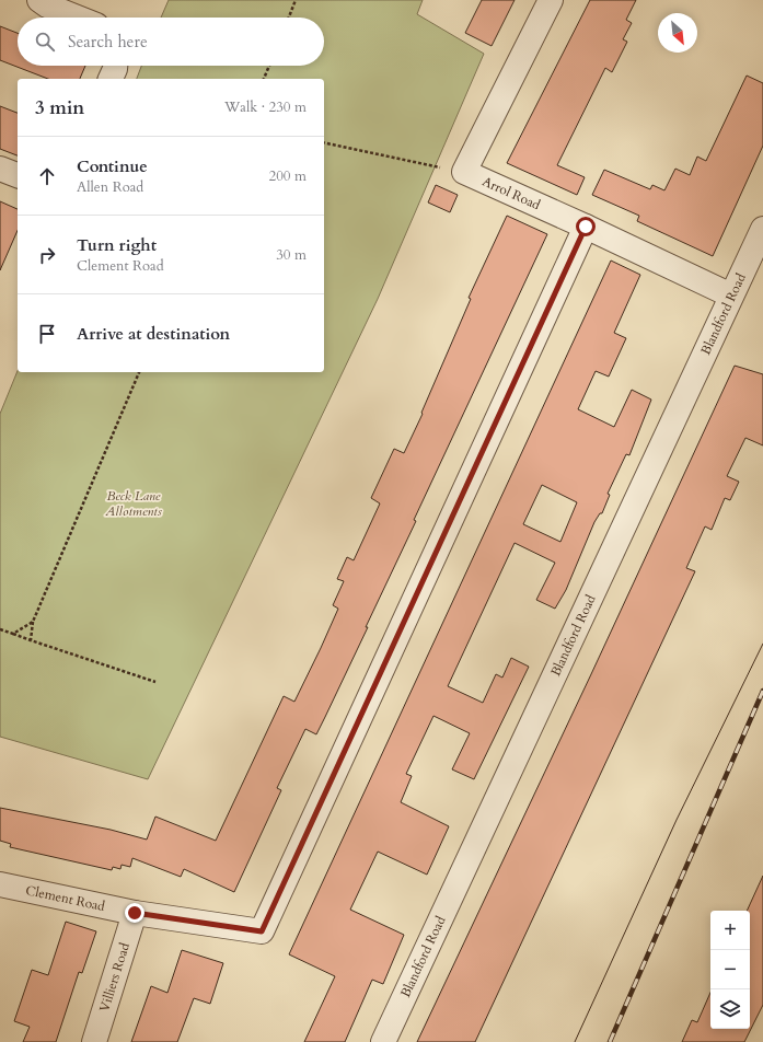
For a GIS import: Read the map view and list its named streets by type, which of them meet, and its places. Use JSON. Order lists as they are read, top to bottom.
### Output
{
  "streets": {
    "street": [
      "Arrol Road",
      "Blandford Road",
      "Clement Road",
      "Villiers Road"
    ]
  },
  "crossings": [
    ["Arrol Road", "Blandford Road"],
    ["Arrol Road", "Clement Road"],
    ["Clement Road", "Villiers Road"]
  ],
  "parks": ["Beck Lane Allotments"],
  "north": "bottom right",
  "page": {
    "search": "Search here",
    "heading": ["3 min", "Walk · 230 m"],
    "list": [
      ["Continue", "Allen Road", "200 m"],
      ["Turn right", "Clement Road", "30 m"],
      "Arrive at destination"
    ],
    "map_buttons": ["+", "−"]
  }
}
